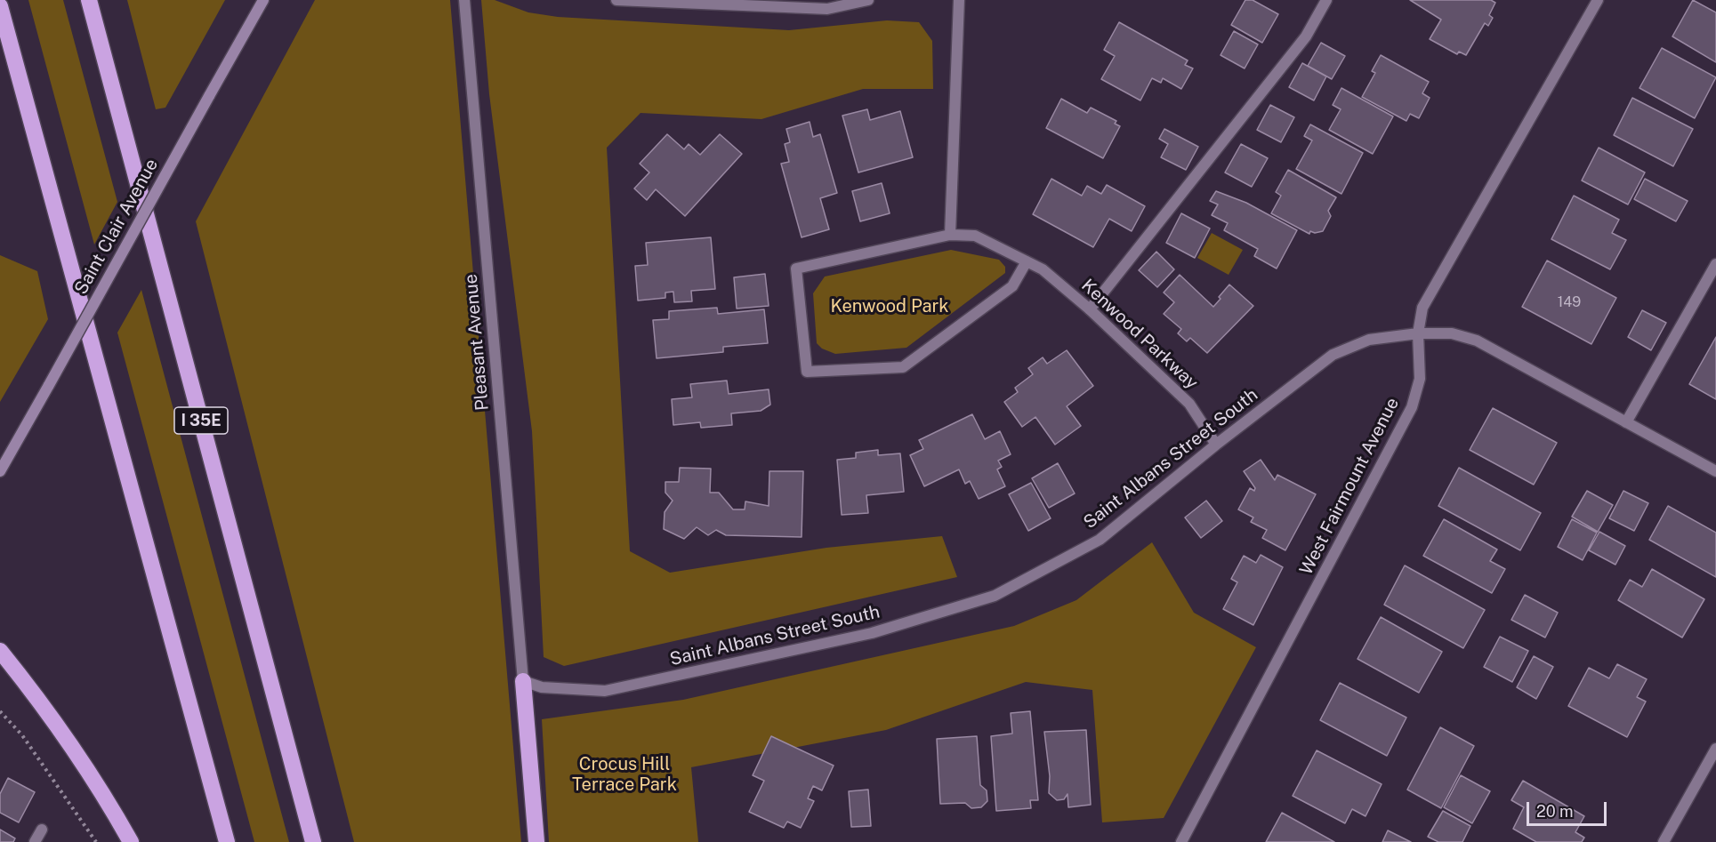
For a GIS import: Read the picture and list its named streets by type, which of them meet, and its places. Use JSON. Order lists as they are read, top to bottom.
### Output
{
  "streets": {
    "highway": ["I 35E"],
    "street": [
      "Saint Clair Avenue",
      "Kenwood Parkway",
      "Pleasant Avenue",
      "Saint Albans Street South",
      "West Fairmount Avenue"
    ]
  },
  "crossings": [
    ["Kenwood Parkway", "Saint Albans Street South"],
    ["Pleasant Avenue", "Saint Albans Street South"],
    ["Saint Albans Street South", "West Fairmount Avenue"]
  ],
  "parks": ["Kenwood Park", "Crocus Hill Terrace Park"],
  "house_numbers": ["149"],
  "scale_bar": "20 m"
}
